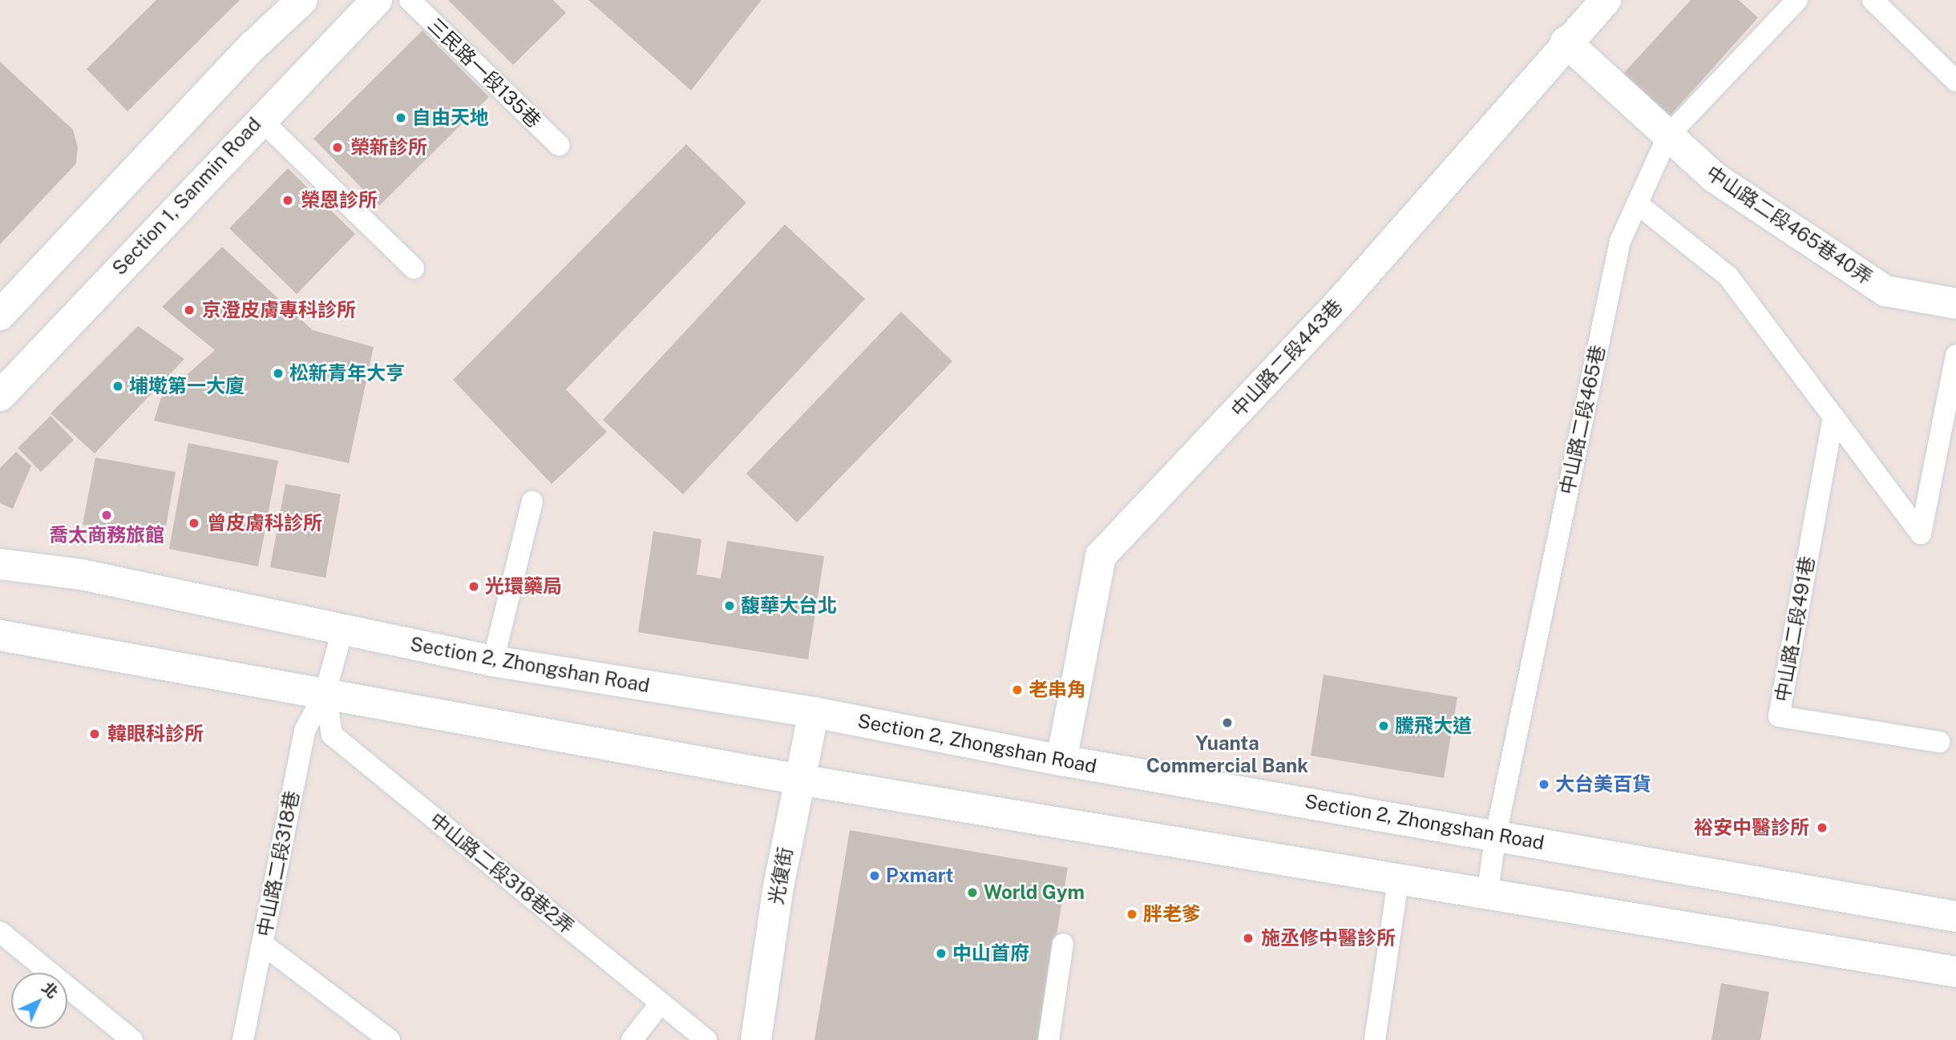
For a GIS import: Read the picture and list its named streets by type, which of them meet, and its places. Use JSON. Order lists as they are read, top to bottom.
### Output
{
  "streets": {
    "main road": [
      "Section 1, Sanmin Road",
      "中山路二段465巷40弄",
      "中山路二段443巷",
      "Section 2, Zhongshan Road",
      "光復街"
    ],
    "lane": [
      "三民路一段135巷",
      "中山路二段465巷",
      "中山路二段491巷",
      "中山路二段318巷",
      "中山路二段318巷2弄"
    ]
  },
  "crossings": [
    ["中山路二段465巷40弄", "中山路二段443巷"],
    ["中山路二段465巷40弄", "中山路二段465巷"],
    ["中山路二段443巷", "Section 2, Zhongshan Road"],
    ["中山路二段465巷", "Section 2, Zhongshan Road"],
    ["Section 2, Zhongshan Road", "光復街"],
    ["中山路二段318巷", "中山路二段318巷2弄"]
  ],
  "places": [
    "自由天地",
    "榮新診所",
    "榮恩診所",
    "京澄皮膚專科診所",
    "松新青年大亨",
    "埔墘第一大廈",
    "喬太商務旅館",
    "曾皮膚科診所",
    "光環藥局",
    "馥華大台北",
    "老串角",
    "Yuanta Commercial Bank",
    "騰飛大道",
    "韓眼科診所",
    "大台美百貨",
    "裕安中醫診所",
    "Pxmart",
    "World Gym",
    "胖老爹",
    "施丞修中醫診所",
    "中山首府"
  ],
  "north": "top right"
}
